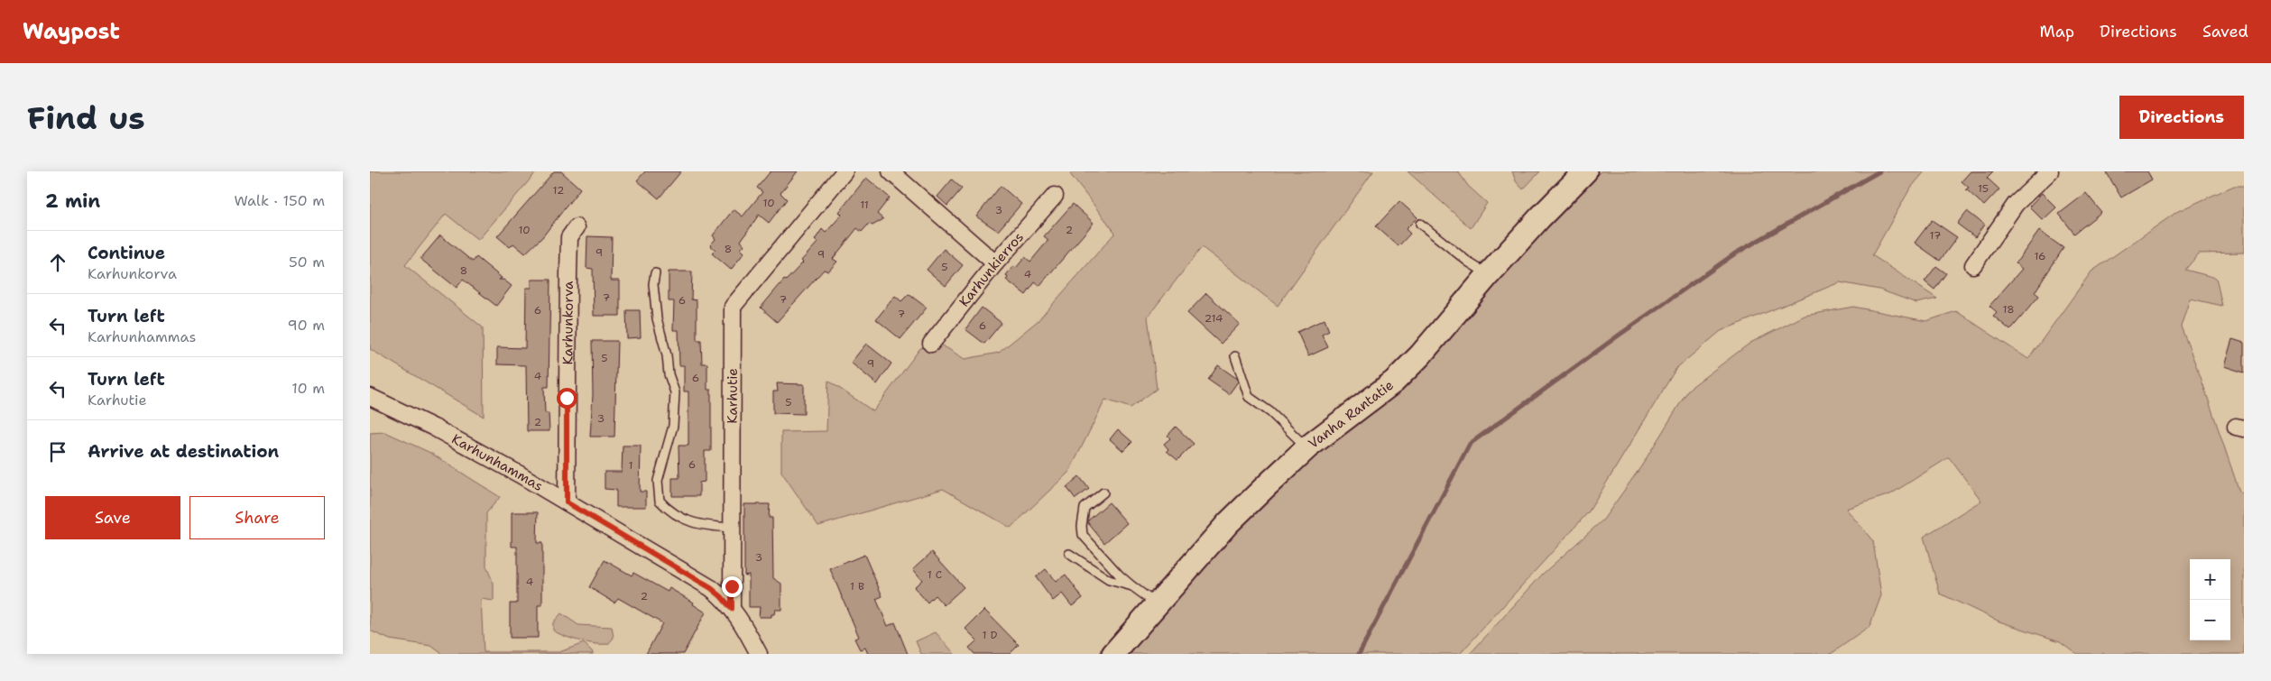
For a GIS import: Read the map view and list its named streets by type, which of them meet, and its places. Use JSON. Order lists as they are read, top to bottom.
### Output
{
  "streets": {
    "main road": ["Vanha Rantatie"],
    "street": [
      "Karhunkierros",
      "Karhunkorva",
      "Karhutie",
      "Karhunhammas"
    ]
  },
  "crossings": [
    ["Karhunkorva", "Karhunhammas"],
    ["Karhutie", "Karhunhammas"]
  ],
  "house_numbers": [
    "15",
    "12",
    "10",
    "11",
    "3",
    "10",
    "2",
    "17",
    "8",
    "9",
    "9",
    "16",
    "5",
    "8",
    "4",
    "7",
    "7",
    "6",
    "18",
    "6",
    "7",
    "214",
    "6",
    "5",
    "9",
    "4",
    "6",
    "5",
    "3",
    "2",
    "6",
    "1",
    "3",
    "1 C",
    "4",
    "1 B",
    "2",
    "1 D"
  ],
  "page": {
    "header": "Waypost",
    "nav": ["Map", "Directions", "Saved"],
    "buttons": [
      "Directions",
      ["Save", "Share"]
    ],
    "title": "Find us",
    "heading": ["2 min", "Walk · 150 m"],
    "list": [
      ["Continue", "Karhunkorva", "50 m"],
      ["Turn left", "Karhunhammas", "90 m"],
      ["Turn left", "Karhutie", "10 m"],
      "Arrive at destination"
    ],
    "map_buttons": ["+", "−"]
  }
}
